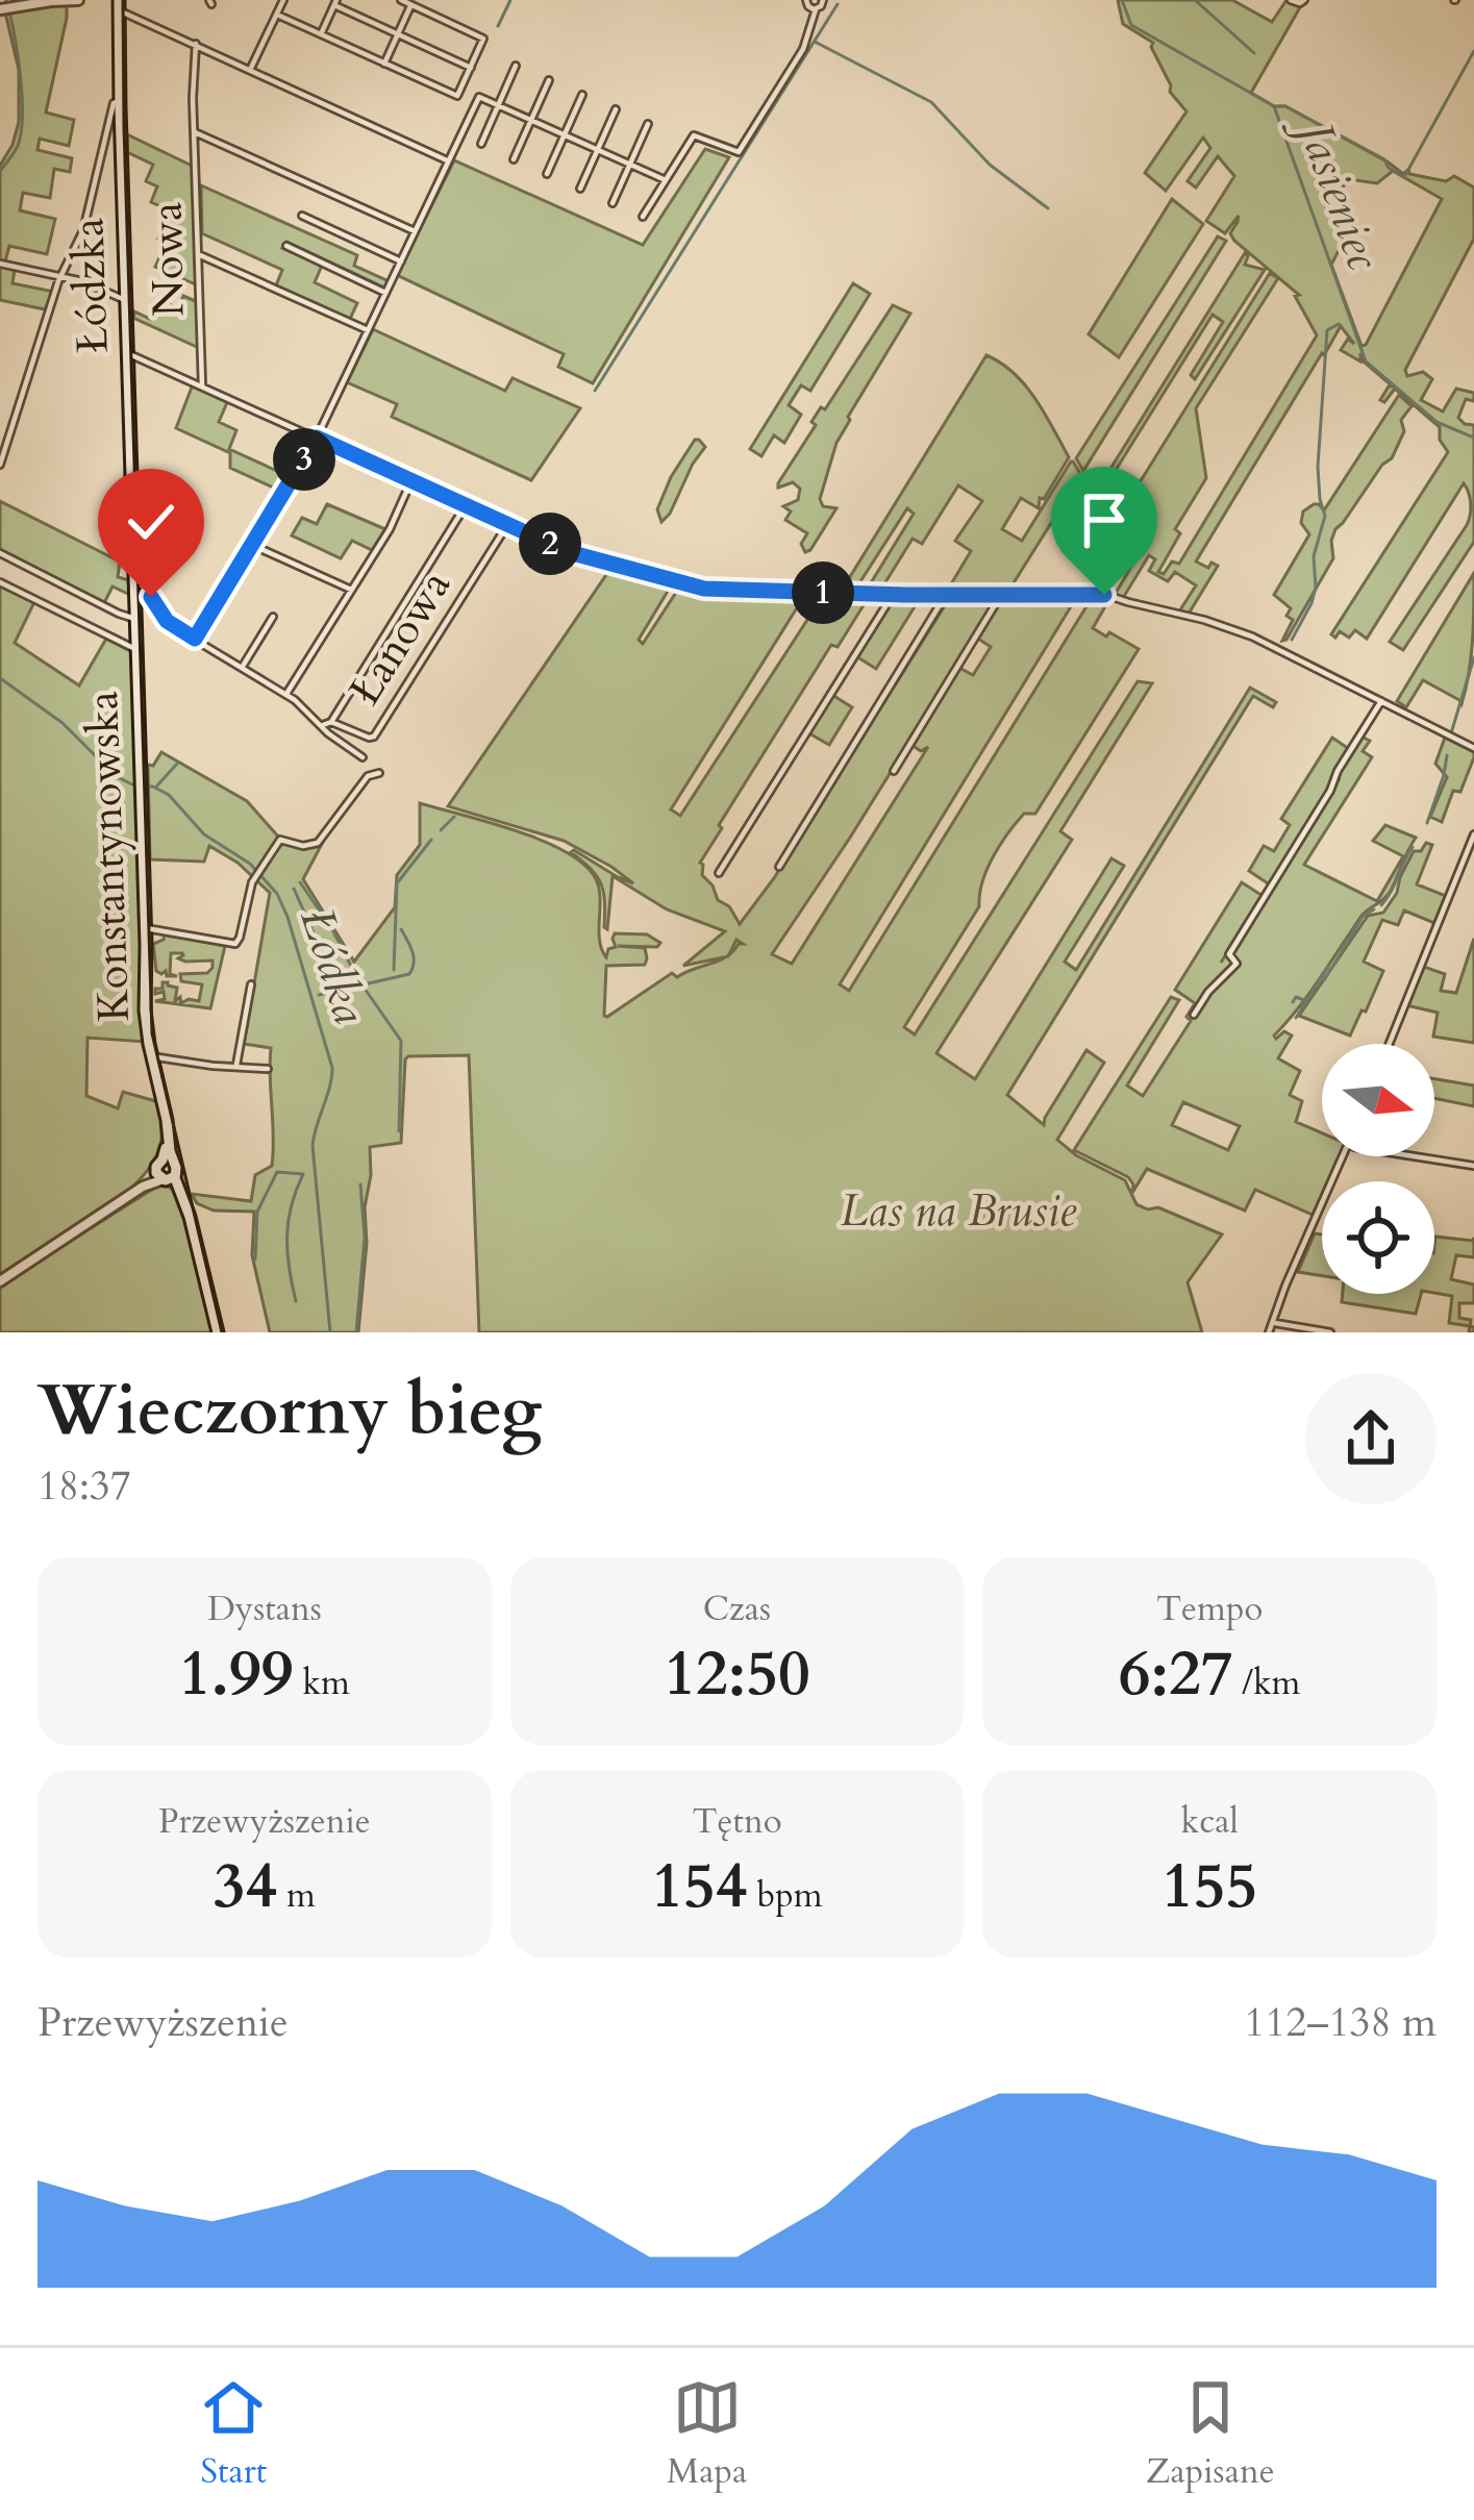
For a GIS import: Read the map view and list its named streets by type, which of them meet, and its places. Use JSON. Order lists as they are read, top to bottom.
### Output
{
  "streets": {
    "main road": ["Łódzka", "Konstantynowska"],
    "street": ["Nowa", "Łanowa"]
  },
  "crossings": [
    ["Łódzka", "Konstantynowska"]
  ],
  "water": ["Jasieniec", "Łódka"],
  "parks": ["Las na Brusie"],
  "north": "right",
  "page": {
    "pins": ["3", "2", "1"],
    "heading": ["Wieczorny bieg", "18:37"],
    "stats": [
      ["Dystans", "1.99 km"],
      ["Czas", "12:50"],
      ["Tempo", "6:27 /km"],
      ["Przewyższenie", "34 m"],
      ["Tętno", "154 bpm"],
      ["kcal", "155"]
    ],
    "chart": ["Przewyższenie", "112–138 m"],
    "tabs": ["Start", "Mapa", "Zapisane"]
  }
}
